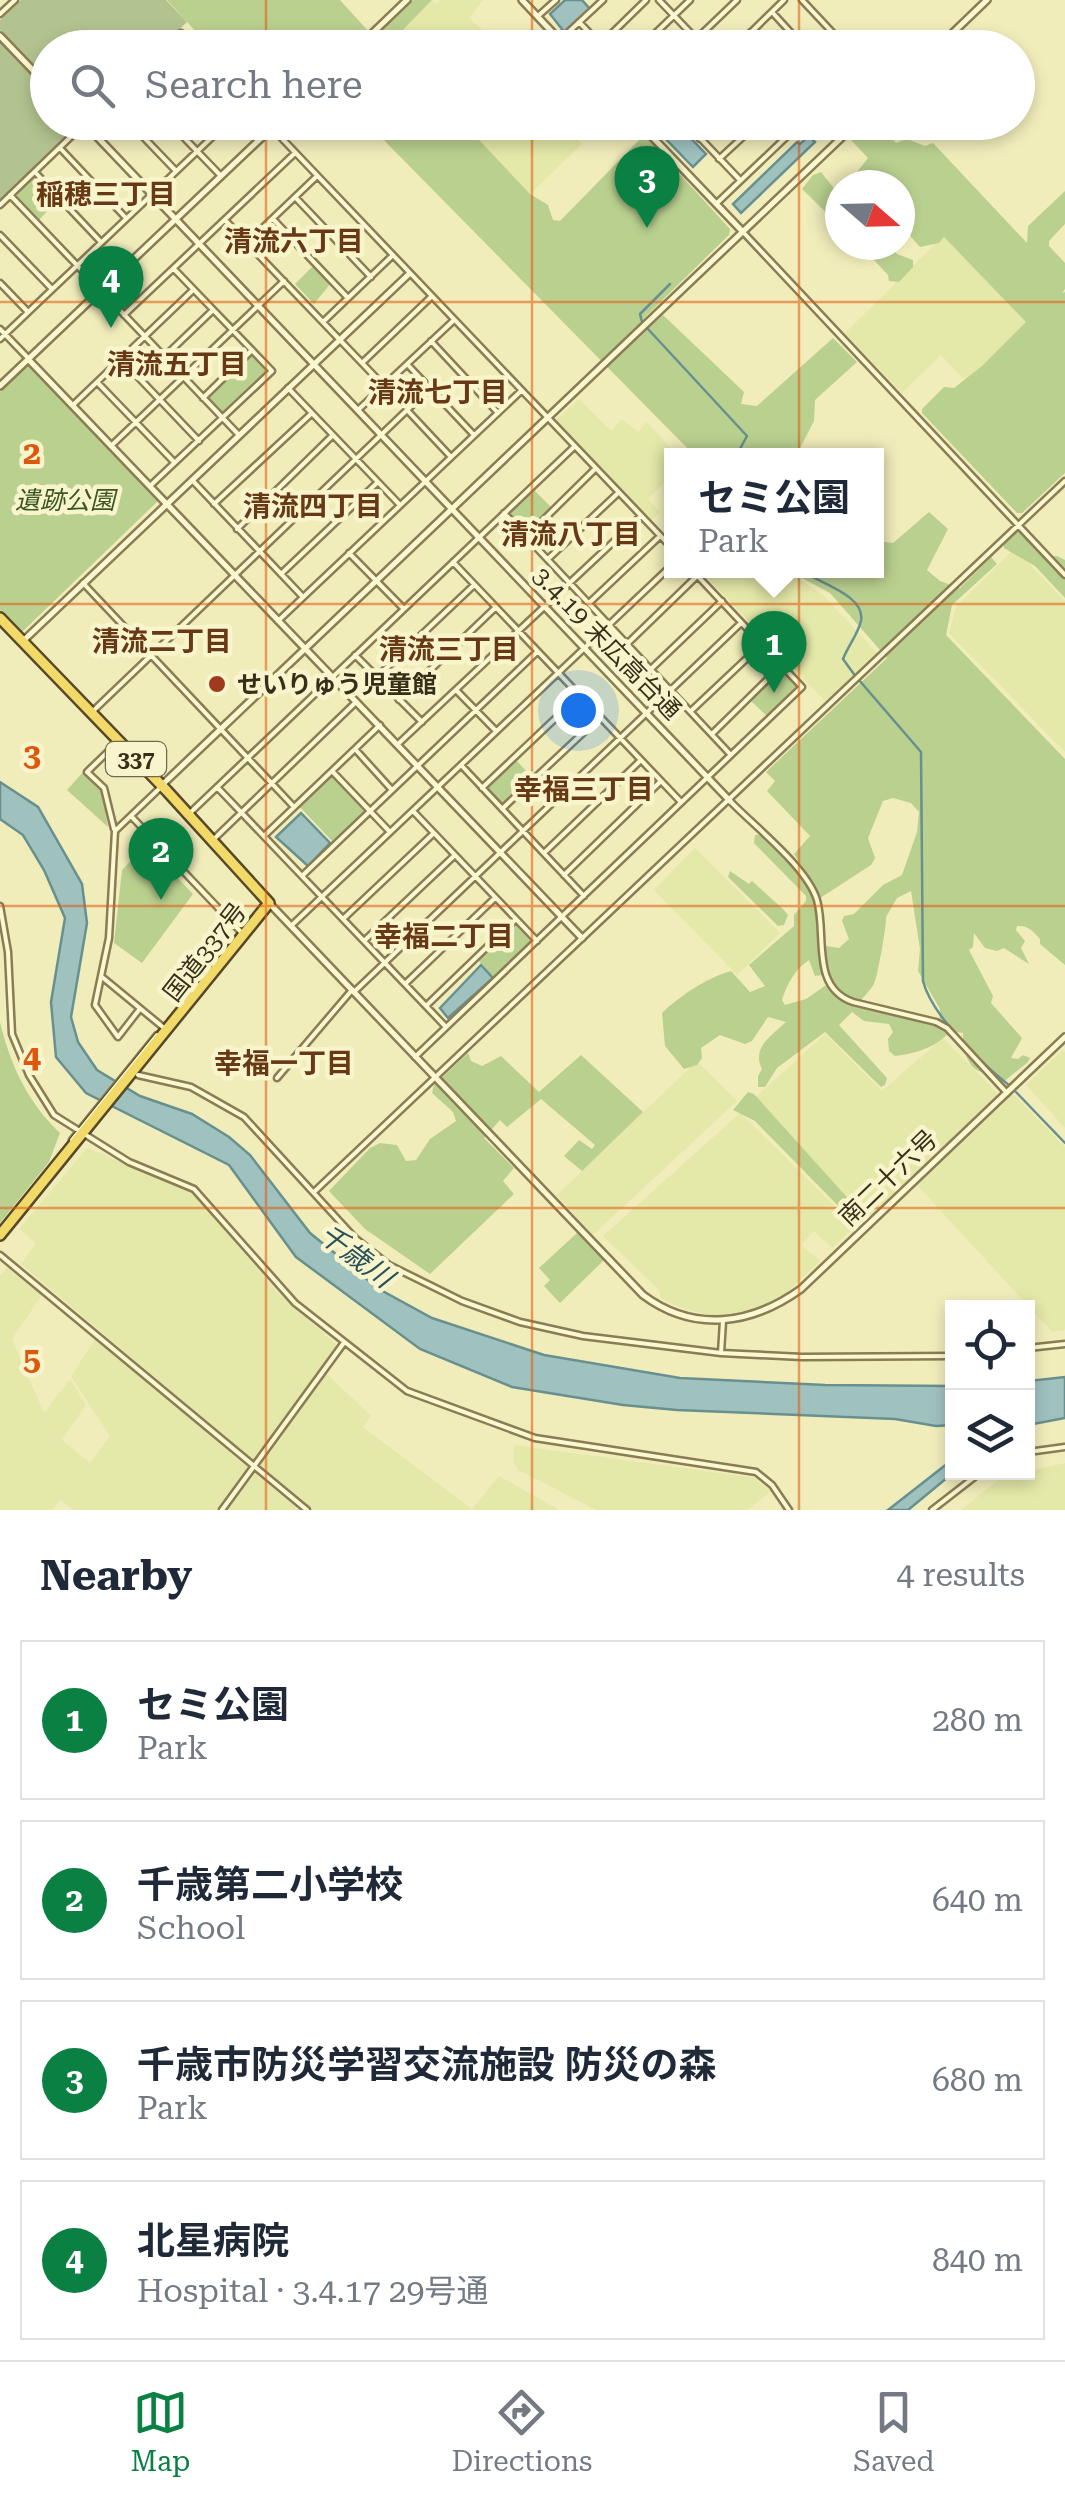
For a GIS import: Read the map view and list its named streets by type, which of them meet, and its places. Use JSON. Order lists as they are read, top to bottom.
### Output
{
  "streets": {
    "highway": ["337", "国道337号"],
    "street": ["3.4.19 末広高台通", "南二十六号"]
  },
  "districts": [
    "稲穂三丁目",
    "清流六丁目",
    "清流五丁目",
    "清流七丁目",
    "清流四丁目",
    "清流八丁目",
    "清流二丁目",
    "清流三丁目",
    "幸福三丁目",
    "幸福二丁目",
    "幸福一丁目"
  ],
  "water": ["千歳川"],
  "parks": ["遺跡公園"],
  "places": ["せいりゅう児童館"],
  "north": "right",
  "page": {
    "search": "Search here",
    "pins": [
      "3",
      "4",
      "1",
      "2"
    ],
    "popup": ["セミ公園", "Park"],
    "heading": ["Nearby", "4 results"],
    "list": [
      {
        "mark": "1",
        "name": "セミ公園",
        "note": "Park",
        "value": "280 m"
      },
      {
        "mark": "2",
        "name": "千歳第二小学校",
        "note": "School",
        "value": "640 m"
      },
      {
        "mark": "3",
        "name": "千歳市防災学習交流施設 防災の森",
        "note": "Park",
        "value": "680 m"
      },
      {
        "mark": "4",
        "name": "北星病院",
        "note": "Hospital · 3.4.17 29号通",
        "value": "840 m"
      }
    ],
    "nav": ["Map", "Directions", "Saved"]
  },
  "grid": {
    "rows": [
      "2",
      "3",
      "4",
      "5"
    ]
  }
}
